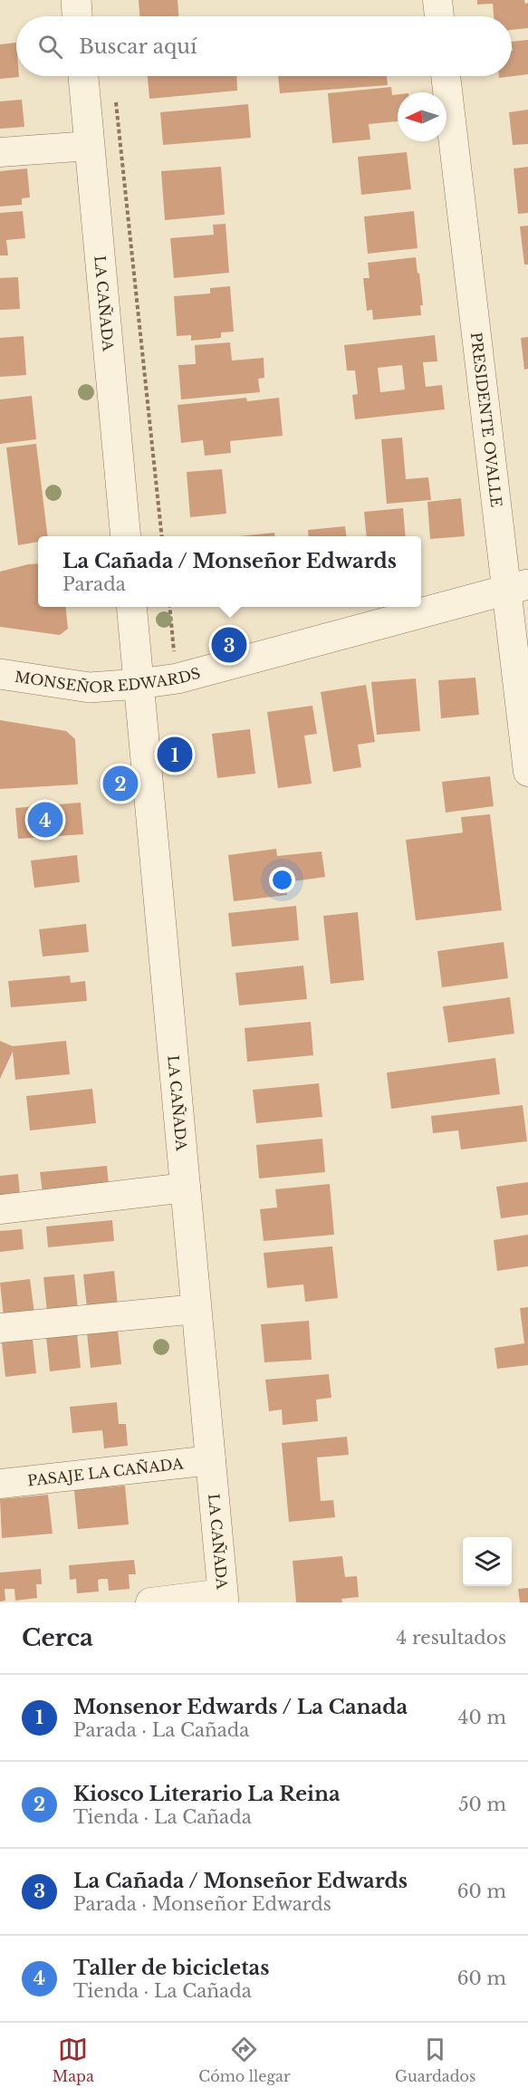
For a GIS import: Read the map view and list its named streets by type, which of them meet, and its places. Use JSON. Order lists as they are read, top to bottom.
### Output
{
  "streets": {
    "street": [
      "LA CAÑADA",
      "PRESIDENTE OVALLE",
      "MONSEÑOR EDWARDS",
      "PASAJE LA CAÑADA"
    ]
  },
  "crossings": [
    ["LA CAÑADA", "MONSEÑOR EDWARDS"],
    ["LA CAÑADA", "PASAJE LA CAÑADA"],
    ["PRESIDENTE OVALLE", "MONSEÑOR EDWARDS"]
  ],
  "north": "left",
  "page": {
    "search": "Buscar aquí",
    "popup": ["La Cañada / Monseñor Edwards", "Parada"],
    "pins": [
      "3",
      "1",
      "2",
      "4"
    ],
    "heading": ["Cerca", "4 resultados"],
    "list": [
      {
        "mark": "1",
        "name": "Monsenor Edwards / La Canada",
        "note": "Parada · La Cañada",
        "value": "40 m"
      },
      {
        "mark": "2",
        "name": "Kiosco Literario La Reina",
        "note": "Tienda · La Cañada",
        "value": "50 m"
      },
      {
        "mark": "3",
        "name": "La Cañada / Monseñor Edwards",
        "note": "Parada · Monseñor Edwards",
        "value": "60 m"
      },
      {
        "mark": "4",
        "name": "Taller de bicicletas",
        "note": "Tienda · La Cañada",
        "value": "60 m"
      }
    ],
    "nav": ["Mapa", "Cómo llegar", "Guardados"]
  }
}
